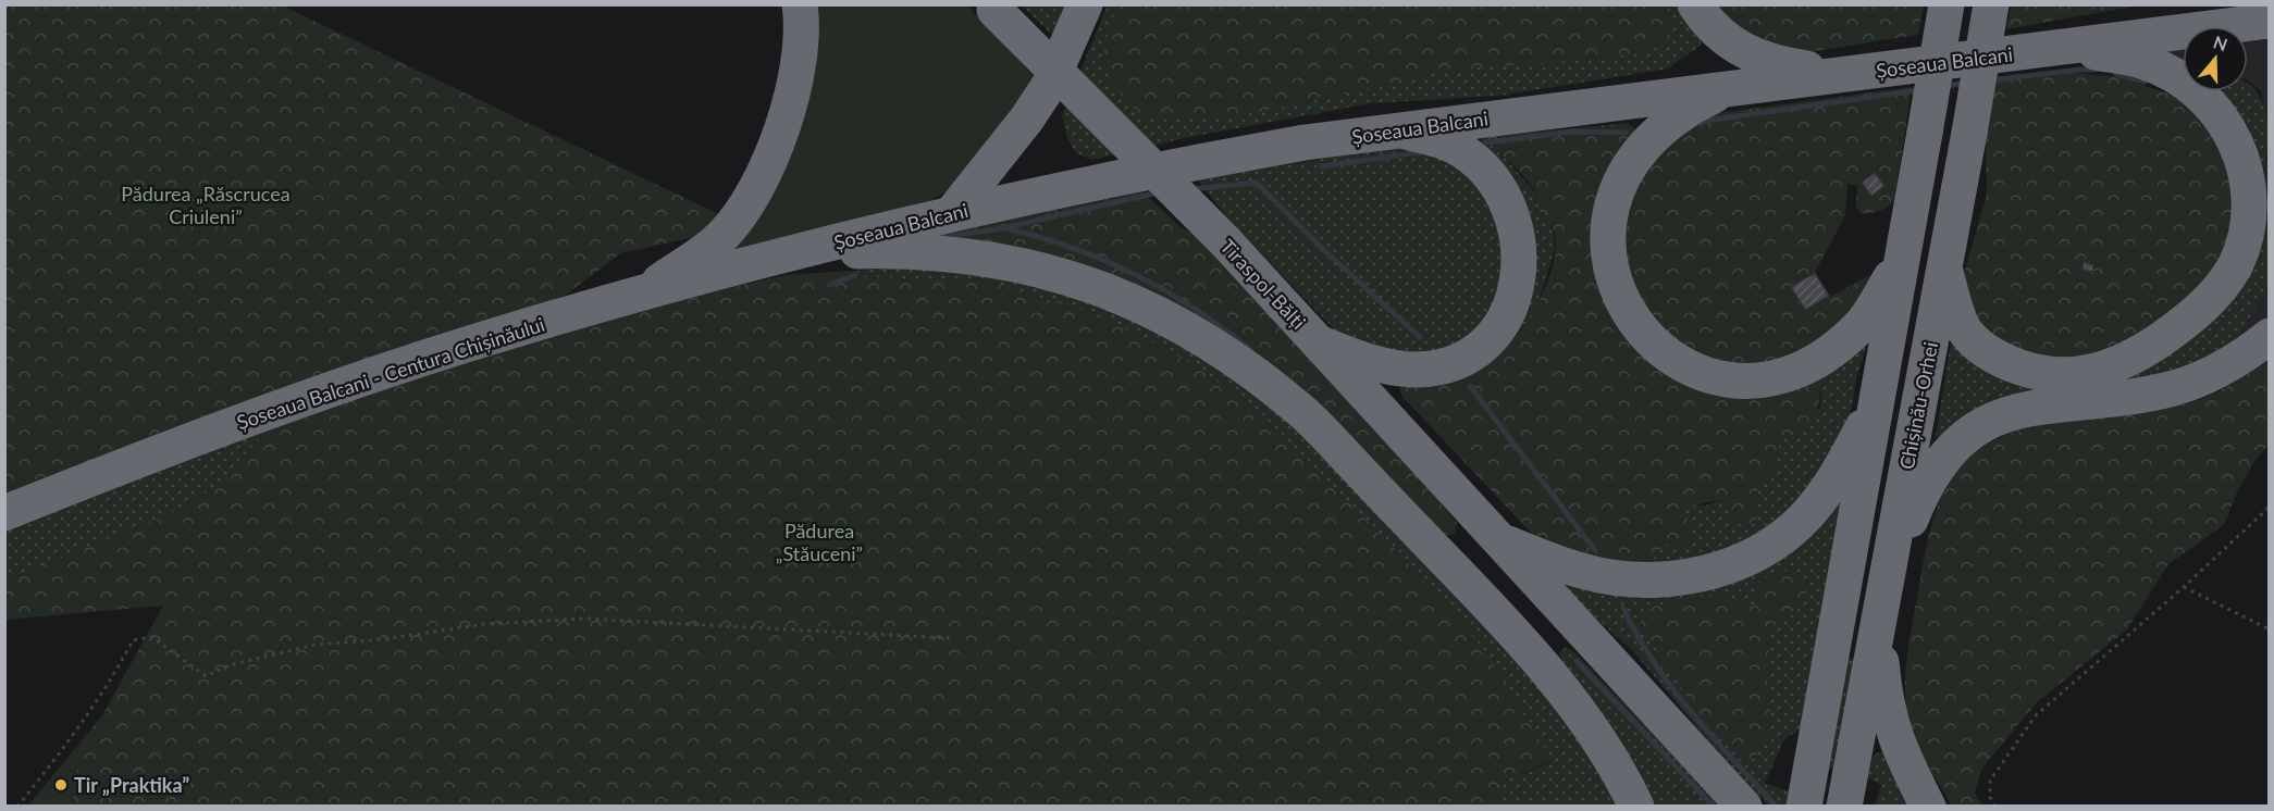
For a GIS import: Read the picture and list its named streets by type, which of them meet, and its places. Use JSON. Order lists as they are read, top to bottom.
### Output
{
  "streets": {
    "highway": [
      "Șoseaua Balcani",
      "Tiraspol-Bălți",
      "Șoseaua Balcani - Centura Chișinăului",
      "Chișinău-Orhei"
    ]
  },
  "crossings": [
    ["Șoseaua Balcani", "Șoseaua Balcani - Centura Chișinăului"]
  ],
  "parks": ["Pădurea „Răscrucea Criuleni”", "Pădurea „Stăuceni”"],
  "places": ["Tir „Praktika”"],
  "north": "top"
}
